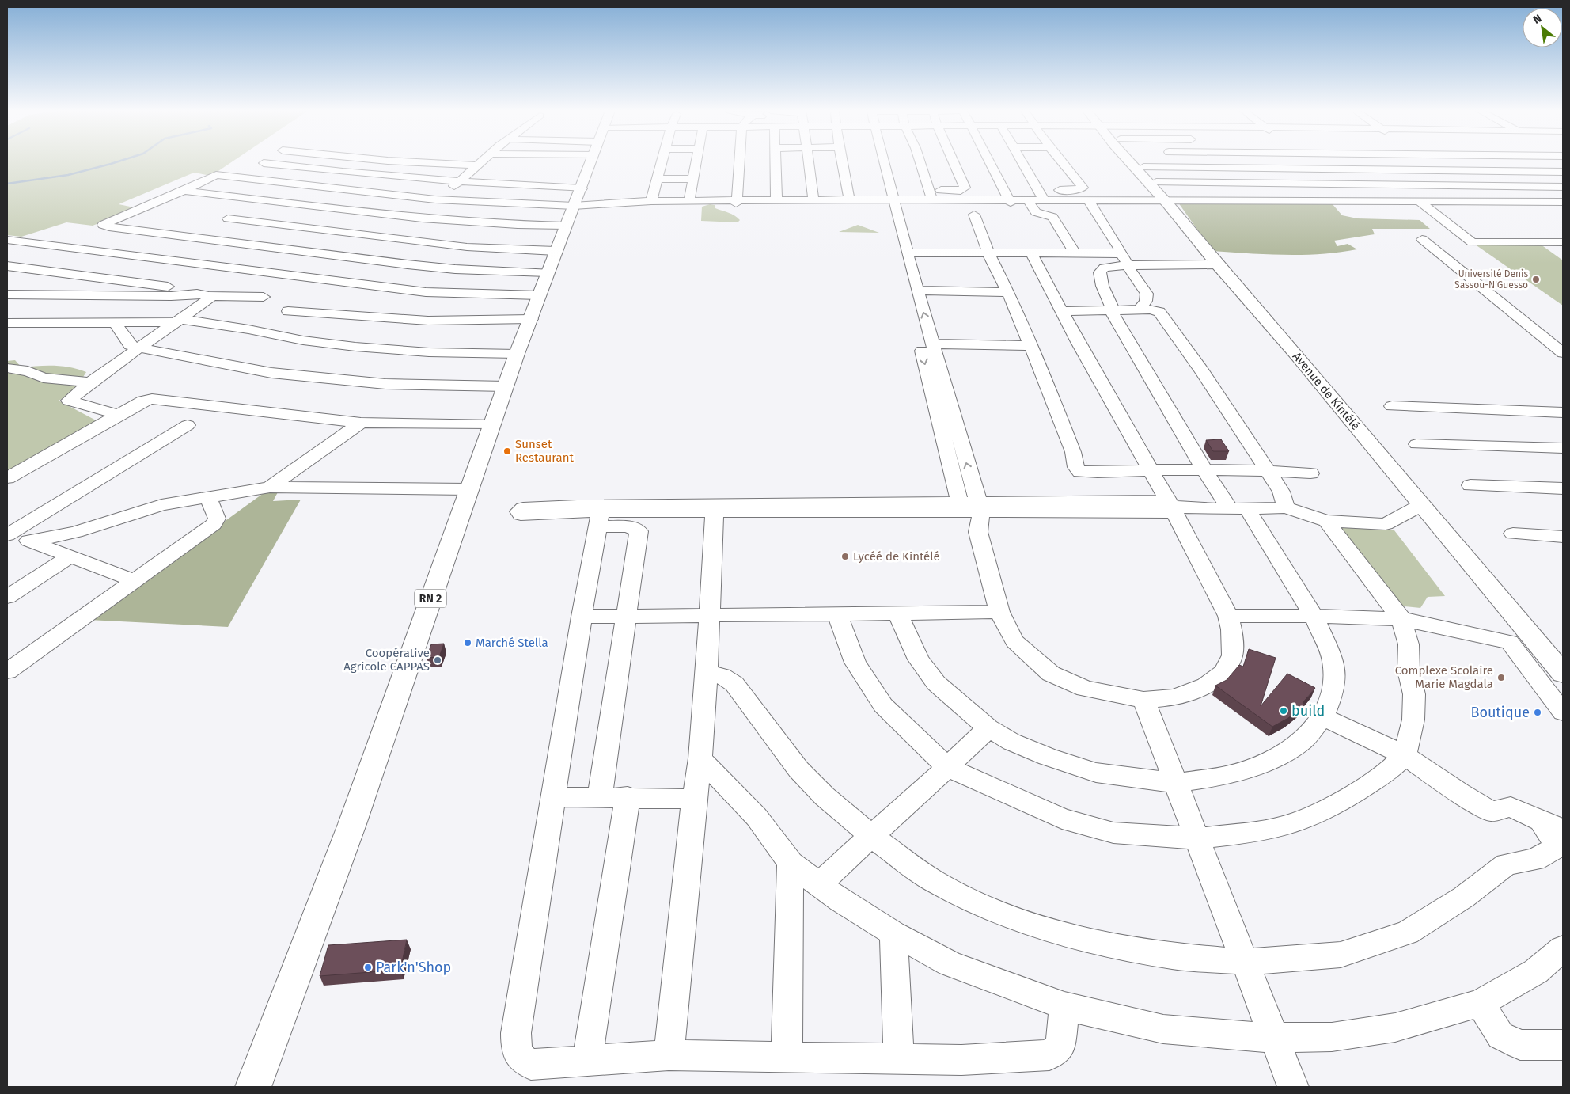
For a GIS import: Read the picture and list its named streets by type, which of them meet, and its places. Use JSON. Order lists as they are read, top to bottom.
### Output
{
  "streets": {
    "main road": ["Avenue de Kintélé", "RN 2"]
  },
  "places": [
    "Université Denis Sassou-N'Guesso",
    "Sunset Restaurant",
    "Lycéé de Kintélé",
    "Marché Stella",
    "Coopérative Agricole CAPPAS",
    "Complexe Scolaire Marie Magdala",
    "build",
    "Boutique",
    "Park'n'Shop"
  ],
  "north": "top left"
}
